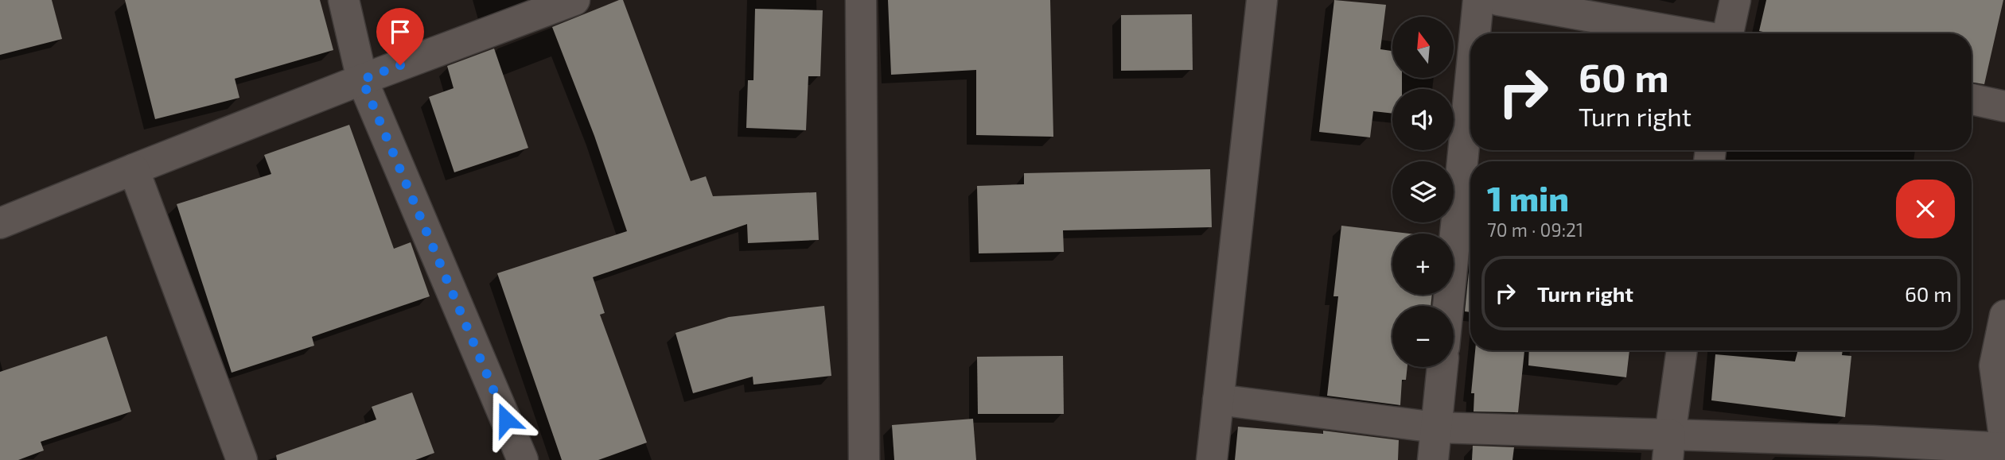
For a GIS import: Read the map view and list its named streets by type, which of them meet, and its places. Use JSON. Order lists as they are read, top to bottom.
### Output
{
  "north": "top",
  "page": {
    "map_buttons": ["+", "−"],
    "turn": ["60 m", "Turn right"],
    "heading": ["1 min", "70 m · 09:21"],
    "list": [
      {
        "name": "Turn right",
        "value": "60 m"
      }
    ]
  }
}
